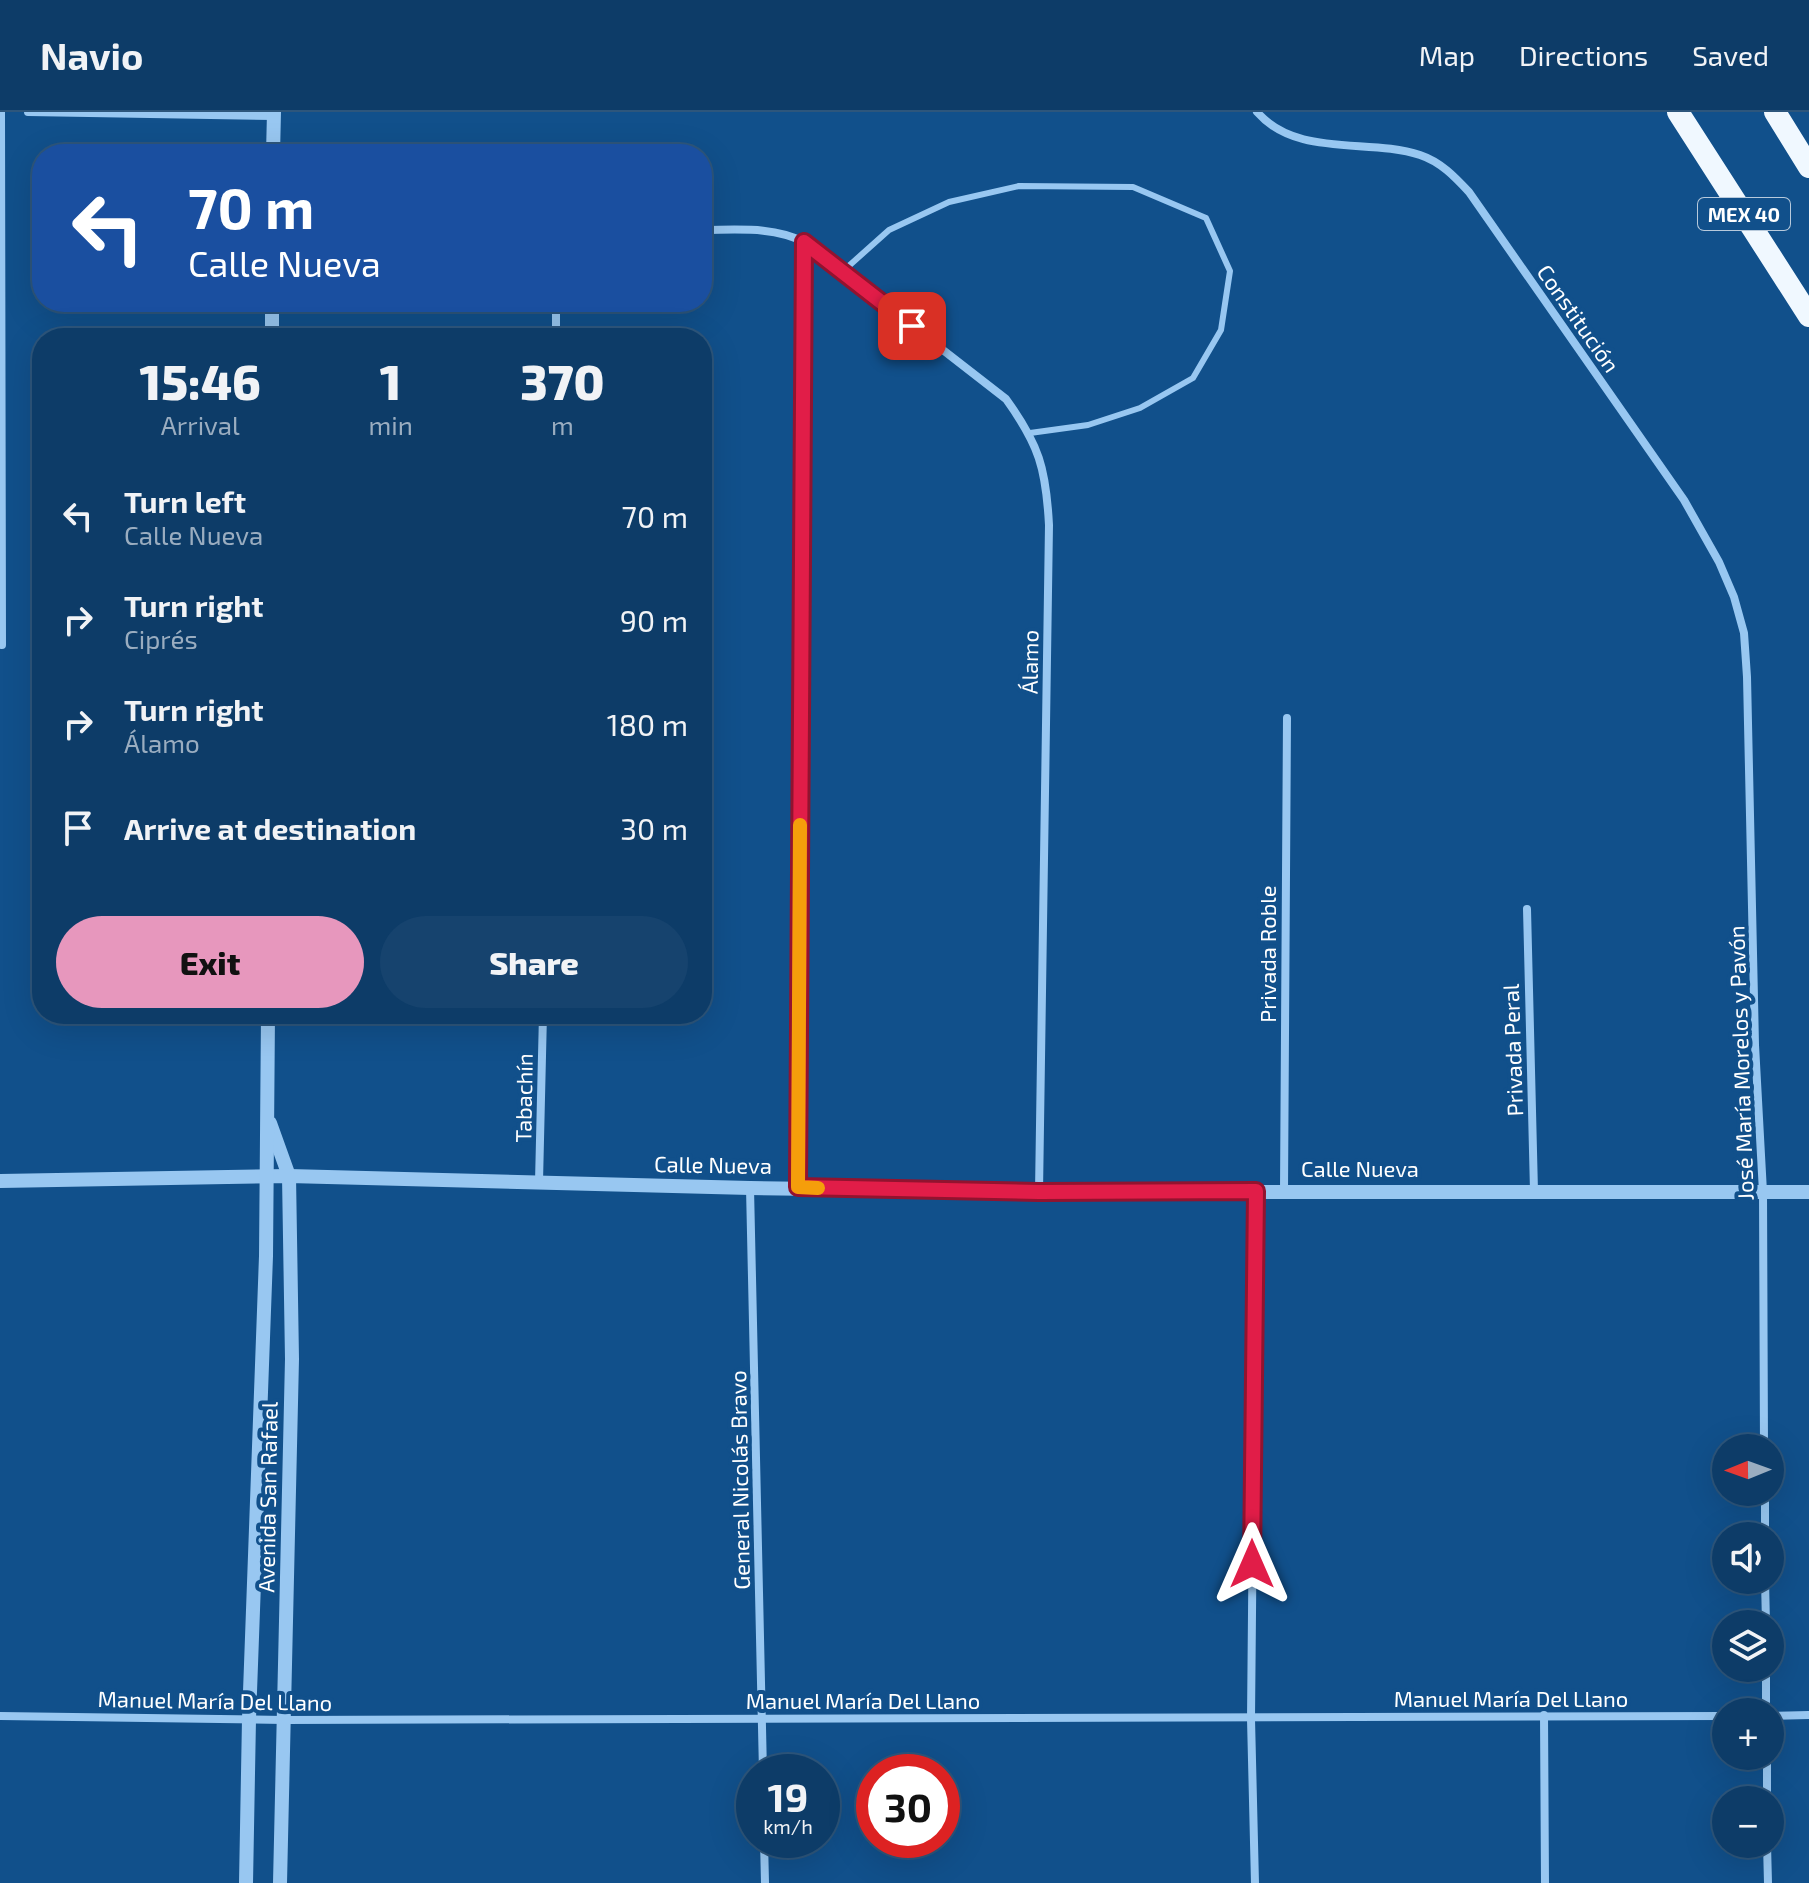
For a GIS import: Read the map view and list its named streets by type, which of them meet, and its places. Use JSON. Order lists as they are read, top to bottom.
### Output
{
  "streets": {
    "highway": ["MEX 40"],
    "street": [
      "Constitución",
      "Álamo",
      "Privada Roble",
      "Privada Peral",
      "José María Morelos y Pavón",
      "Tabachín",
      "Calle Nueva",
      "General Nicolás Bravo",
      "Avenida San Rafael",
      "Manuel María Del Llano"
    ]
  },
  "crossings": [
    ["Constitución", "José María Morelos y Pavón"],
    ["Álamo", "Calle Nueva"],
    ["Privada Roble", "Calle Nueva"],
    ["Privada Peral", "Calle Nueva"],
    ["José María Morelos y Pavón", "Calle Nueva"],
    ["Tabachín", "Calle Nueva"],
    ["Calle Nueva", "General Nicolás Bravo"],
    ["Calle Nueva", "Avenida San Rafael"],
    ["General Nicolás Bravo", "Manuel María Del Llano"],
    ["Avenida San Rafael", "Manuel María Del Llano"]
  ],
  "north": "left",
  "page": {
    "header": "Navio",
    "nav": ["Map", "Directions", "Saved"],
    "turn": ["70 m", "Calle Nueva"],
    "eta": [
      "15:46",
      "Arrival",
      "1",
      "min",
      "370",
      "m"
    ],
    "list": [
      {
        "name": "Turn left",
        "note": "Calle Nueva",
        "value": "70 m"
      },
      {
        "name": "Turn right",
        "note": "Ciprés",
        "value": "90 m"
      },
      {
        "name": "Turn right",
        "note": "Álamo",
        "value": "180 m"
      },
      {
        "name": "Arrive at destination",
        "value": "30 m"
      }
    ],
    "buttons": ["Exit", "Share"],
    "map_buttons": ["+", "−"],
    "speed": "19 km/h",
    "limit": "30"
  }
}
